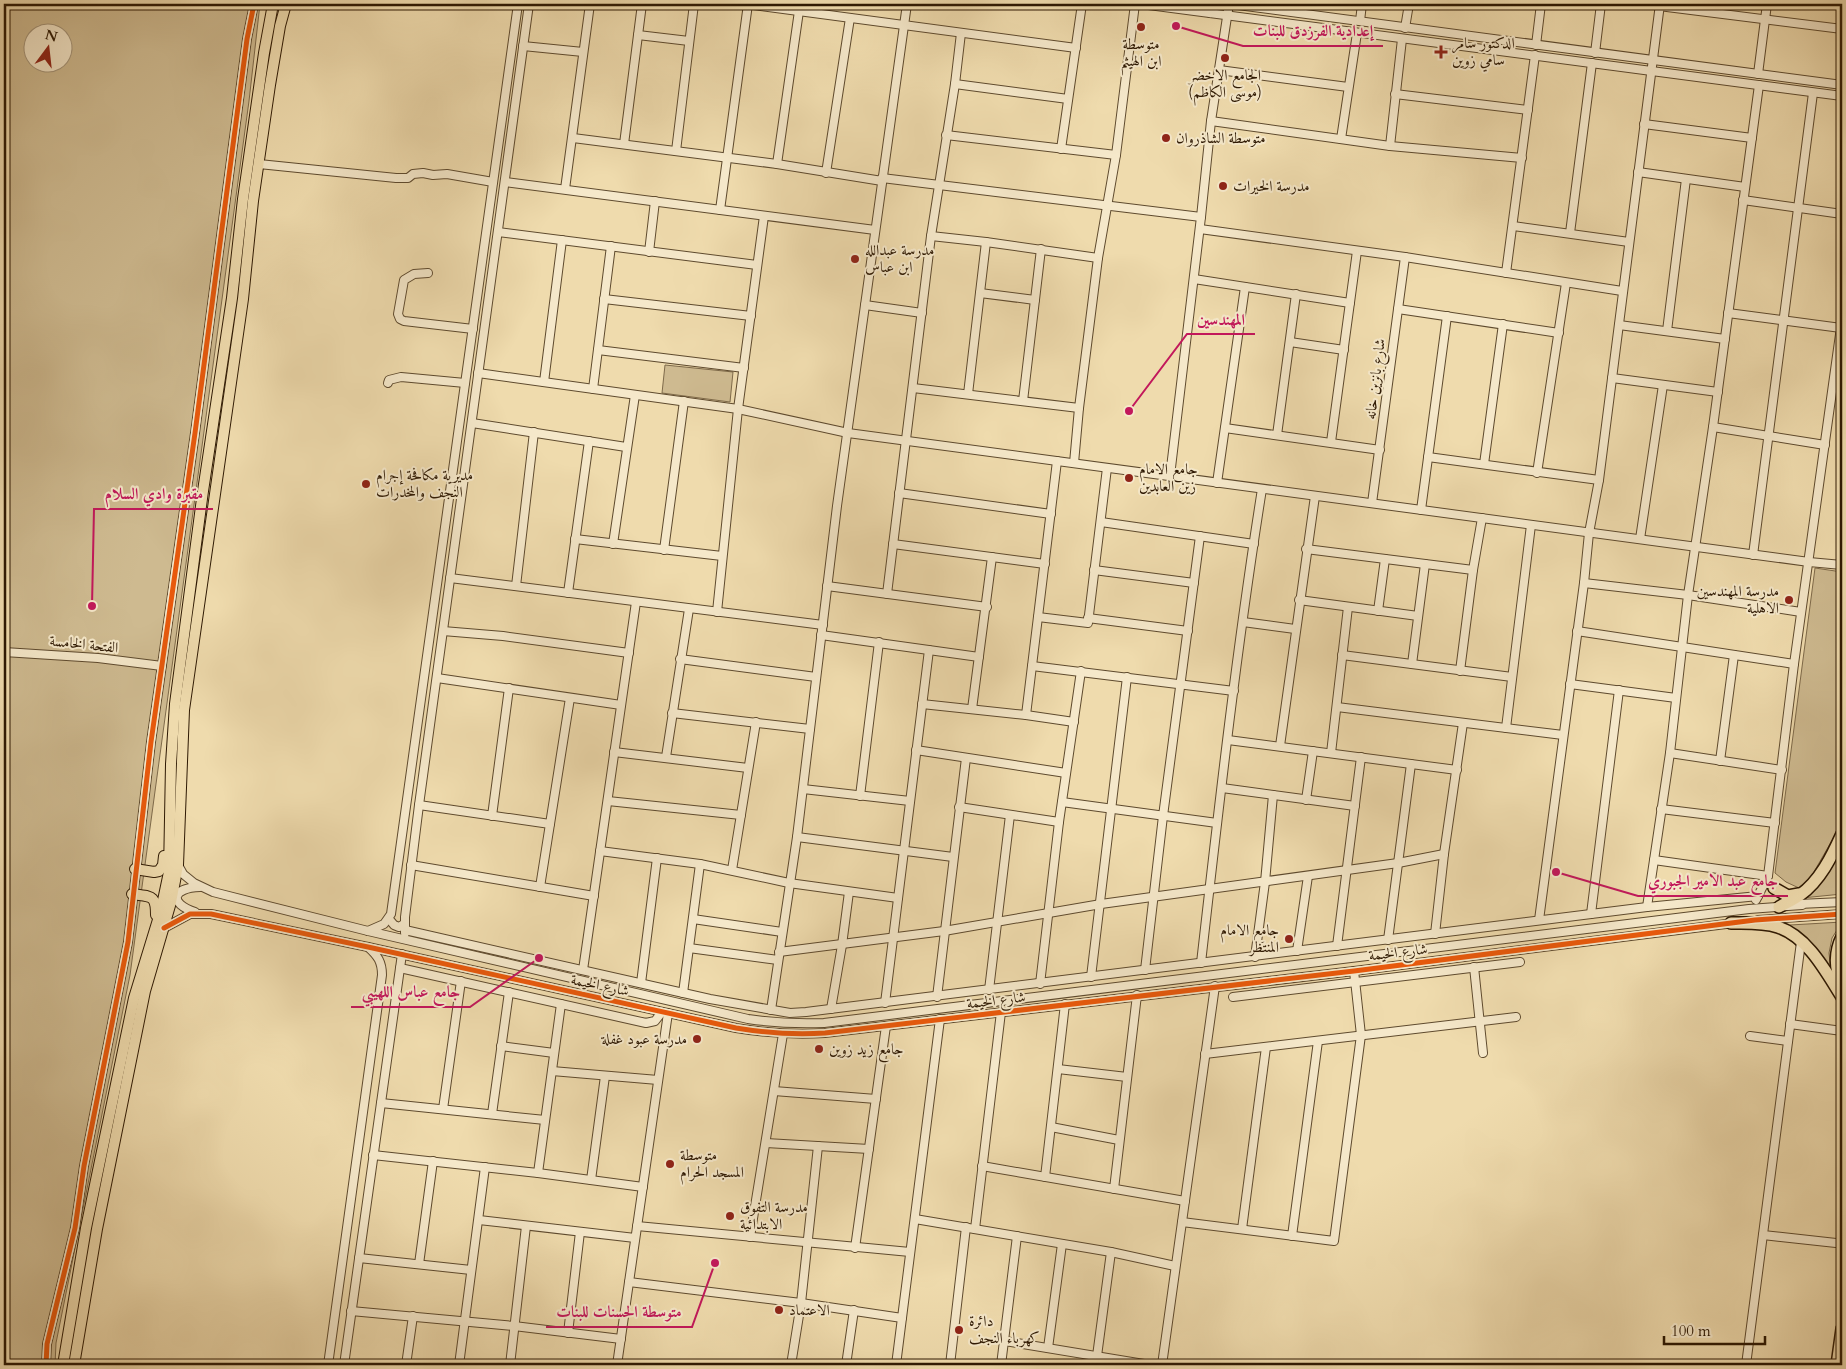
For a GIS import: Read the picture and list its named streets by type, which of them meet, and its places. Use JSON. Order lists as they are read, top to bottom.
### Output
{
  "streets": {
    "street": ["شارع بانزين خانه", "الفتحة الخامسة", "شارع الخيمة"]
  },
  "places": {
    "other": [
      "إعدادية الفرزدق للبنات",
      "متوسطة ابن الهيثم",
      "الجامع الاخضر (موسى الكاظم)",
      "متوسطة الشاذروان",
      "مدرسة الخيرات",
      "مدرسة عبدالله ابن عباس",
      "المهندسين",
      "جامع الامام زين العابدين",
      "مديرية مكافحة إجرام النجف والمخدرات",
      "مدرسة المهندسين الاهلية",
      "مقبرة وادي السلام",
      "جامع عبد الامير الجبوري",
      "جامع الامام المنتظر",
      "جامع عباس اللهيبي",
      "مدرسة عبود غفلة",
      "جامع زيد زوين",
      "متوسطة المسجد الحرام",
      "مدرسة التفوق الابتدائية",
      "متوسطة الحسنات للبنات",
      "الاعتماد",
      "دائرة كهرباء النجف"
    ],
    "health": ["الدكتور سامر سامي زوين"]
  },
  "scale_bar": "100 m",
  "north": "top"
}
